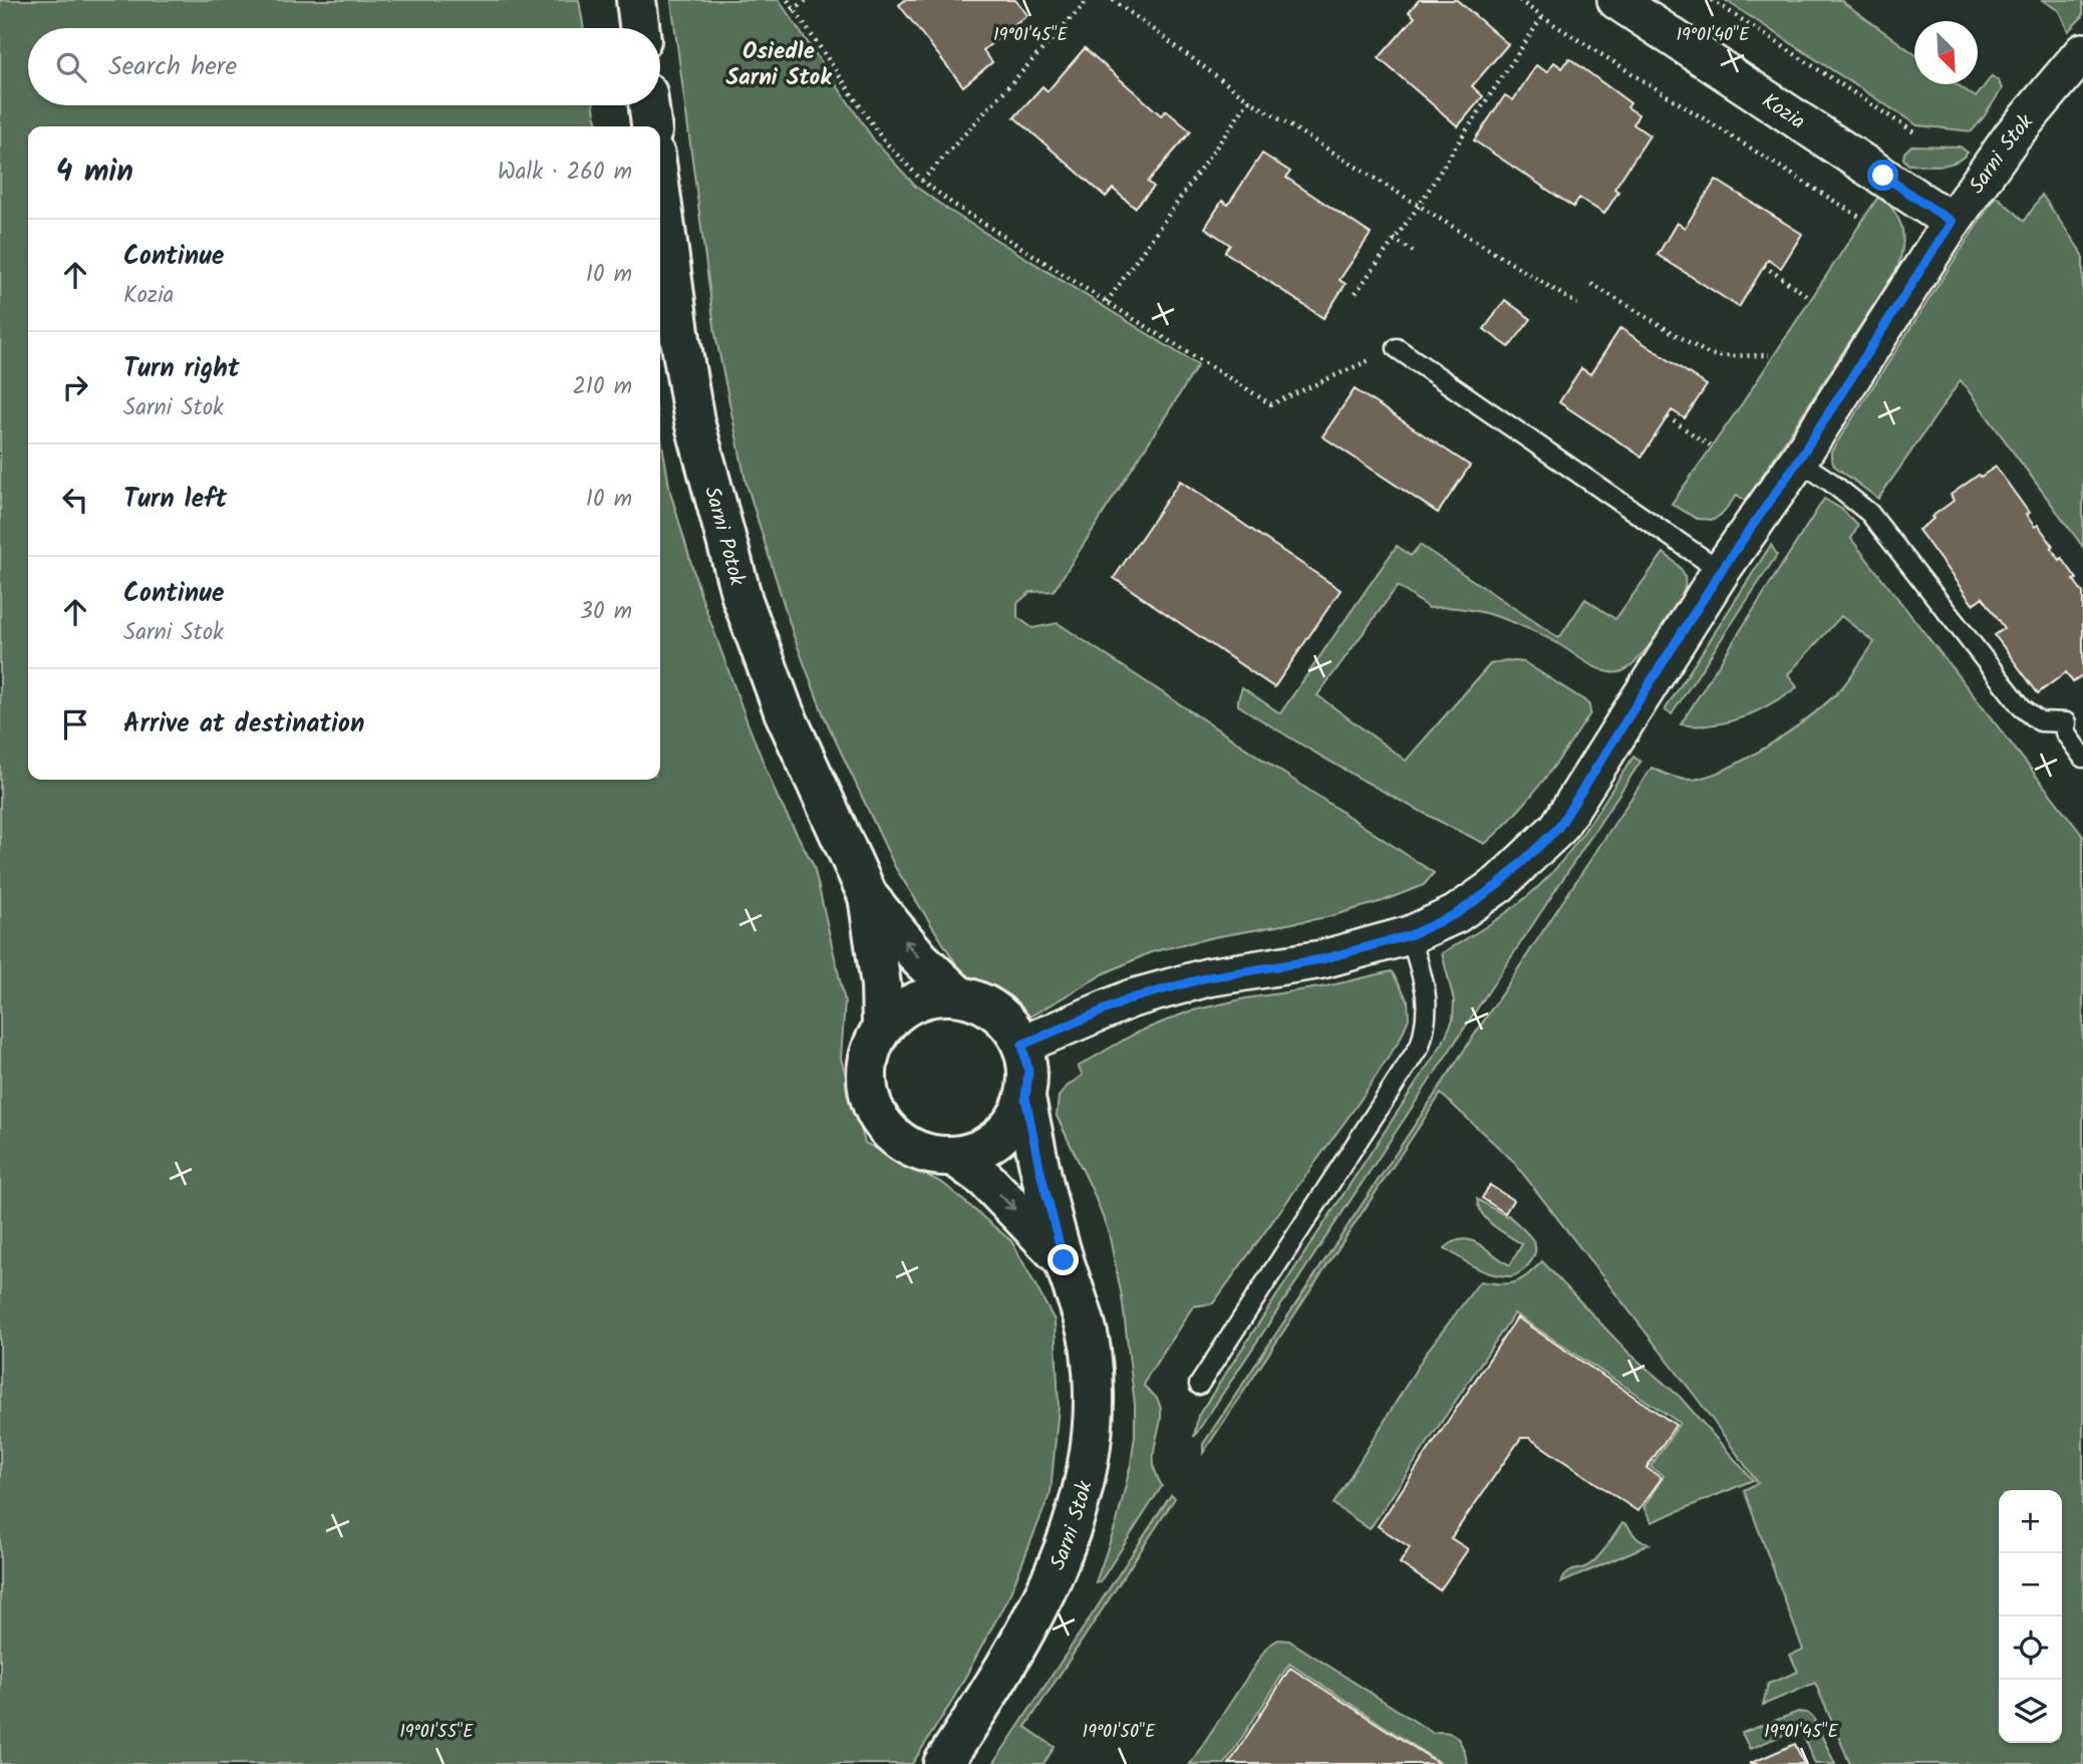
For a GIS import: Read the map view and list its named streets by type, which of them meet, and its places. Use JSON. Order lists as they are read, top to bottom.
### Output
{
  "streets": {
    "street": ["Kozia", "Sarni Stok", "Sarni Potok"]
  },
  "crossings": [
    ["Kozia", "Sarni Stok"],
    ["Sarni Stok", "Sarni Potok"]
  ],
  "districts": ["Osiedle Sarni Stok"],
  "north": "bottom right",
  "page": {
    "search": "Search here",
    "heading": ["4 min", "Walk · 260 m"],
    "list": [
      ["Continue", "Kozia", "10 m"],
      ["Turn right", "Sarni Stok", "210 m"],
      ["Turn left", "10 m"],
      ["Continue", "Sarni Stok", "30 m"],
      "Arrive at destination"
    ],
    "map_buttons": ["+", "−"]
  },
  "coordinates": [
    "19°01'45\"E",
    "19°01'40\"E",
    "19°01'55\"E",
    "19°01'50\"E"
  ]
}
